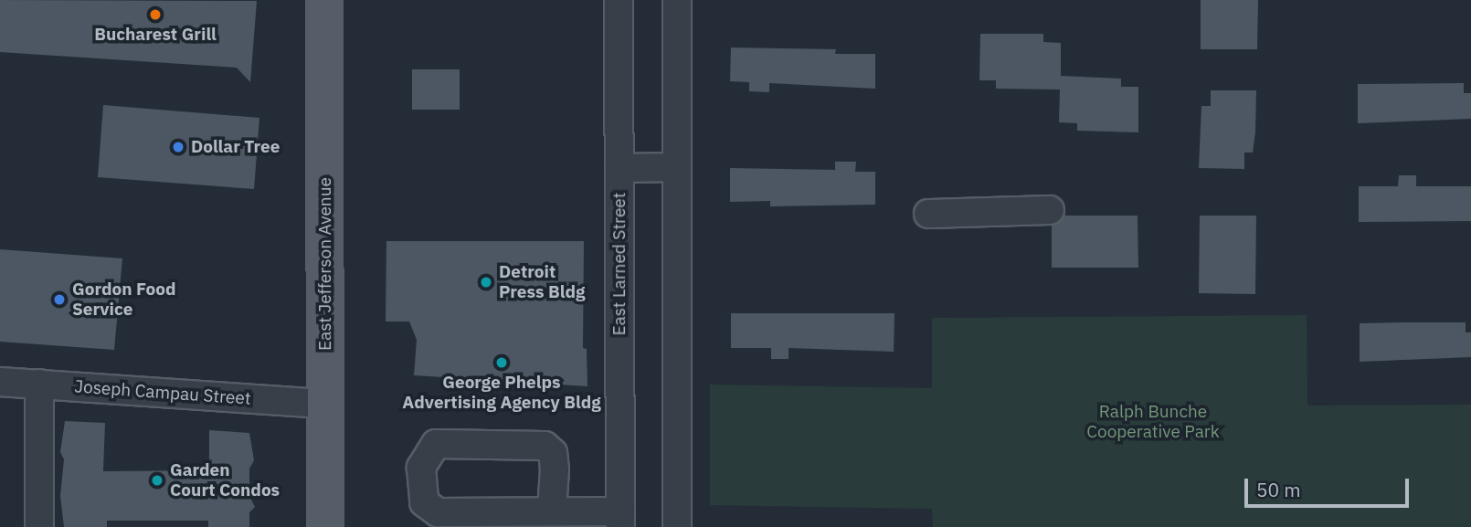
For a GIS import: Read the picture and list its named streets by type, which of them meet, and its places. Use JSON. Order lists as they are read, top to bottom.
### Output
{
  "streets": {
    "main road": ["East Jefferson Avenue"],
    "street": ["East Larned Street", "Joseph Campau Street"]
  },
  "crossings": [
    ["East Jefferson Avenue", "Joseph Campau Street"]
  ],
  "parks": ["Ralph Bunche Cooperative Park"],
  "places": [
    "Bucharest Grill",
    "Dollar Tree",
    "Detroit Press Bldg",
    "Gordon Food Service",
    "George Phelps Advertising Agency Bldg",
    "Garden Court Condos"
  ],
  "scale_bar": "50 m"
}
